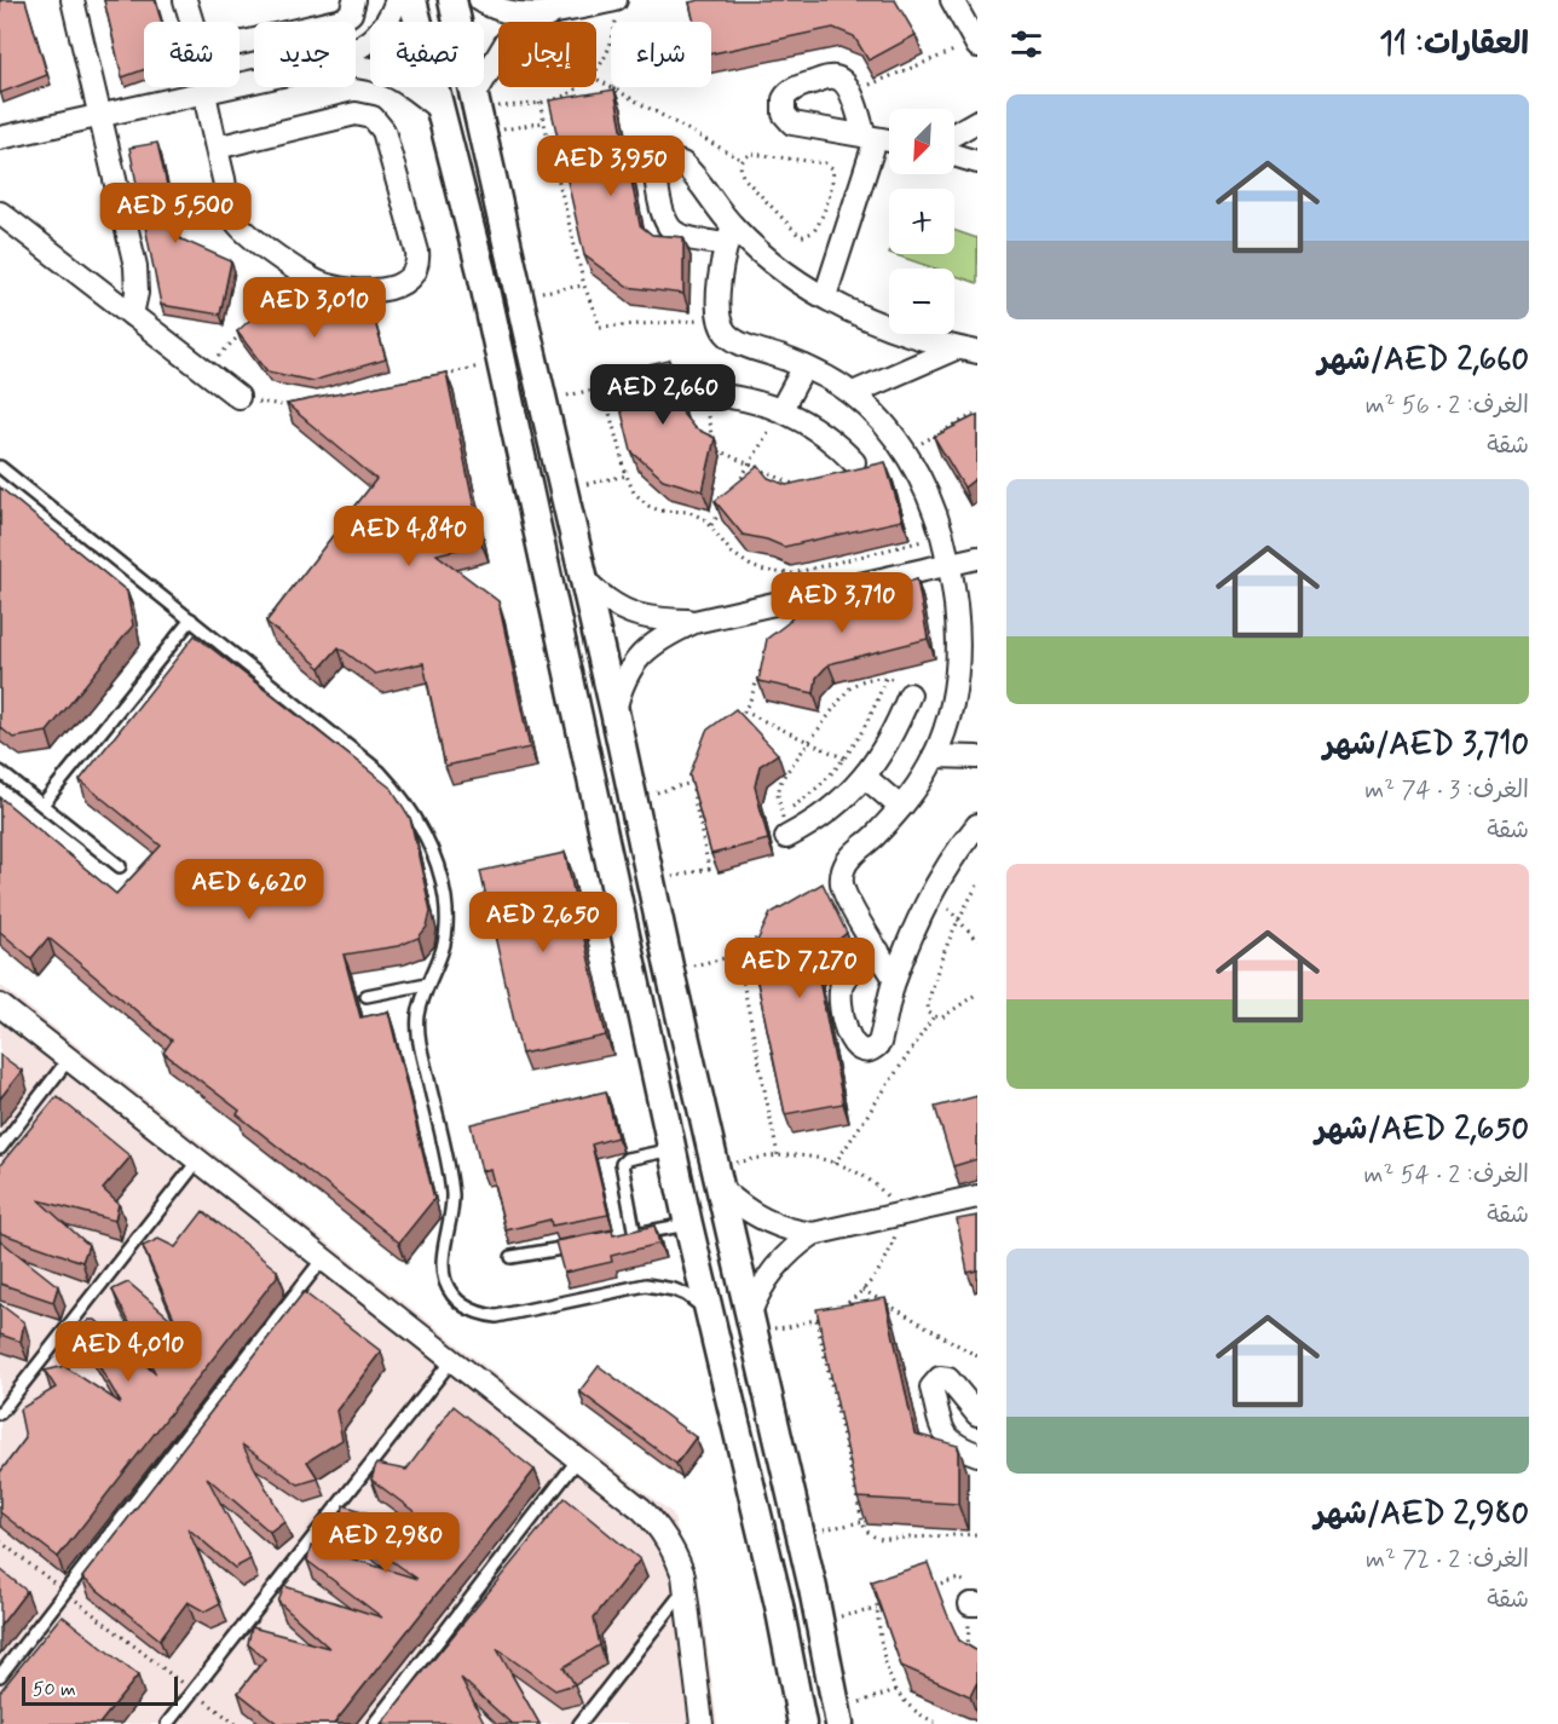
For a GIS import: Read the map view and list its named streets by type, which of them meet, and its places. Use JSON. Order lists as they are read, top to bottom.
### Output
{
  "scale_bar": "50 m",
  "north": "bottom left",
  "page": {
    "heading": "العقارات: 11",
    "chip": [
      "شراء",
      "إيجار",
      "تصفية",
      "جديد",
      "شقة"
    ],
    "list": [
      {
        "name": "AED 2,660/شهر",
        "note": "الغرف: 2 · 56 m² · شقة"
      },
      {
        "name": "AED 3,710/شهر",
        "note": "الغرف: 3 · 74 m² · شقة"
      },
      {
        "name": "AED 2,650/شهر",
        "note": "الغرف: 2 · 54 m² · شقة"
      },
      {
        "name": "AED 2,980/شهر",
        "note": "الغرف: 2 · 72 m² · شقة"
      }
    ],
    "map_buttons": ["+", "−"],
    "price": [
      "AED 3,950",
      "AED 5,500",
      "AED 3,010",
      "AED 2,660",
      "AED 4,840",
      "AED 3,710",
      "AED 6,620",
      "AED 2,650",
      "AED 7,270",
      "AED 4,010",
      "AED 2,980"
    ],
    "scale": "50 m"
  }
}
